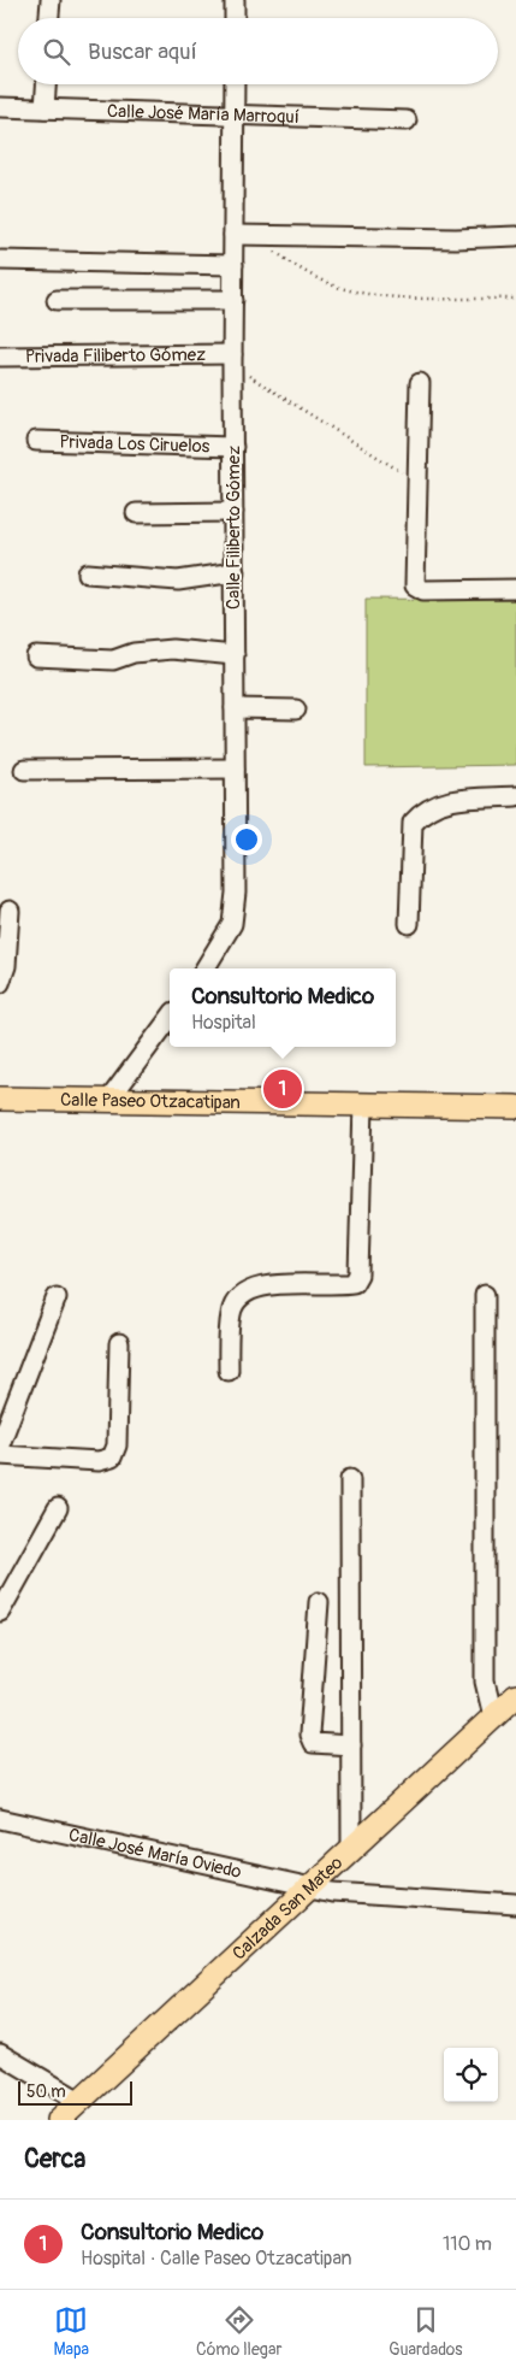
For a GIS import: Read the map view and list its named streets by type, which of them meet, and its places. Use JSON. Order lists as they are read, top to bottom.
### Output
{
  "streets": {
    "main road": ["Calle Paseo Otzacatipan", "Calzada San Mateo"],
    "street": [
      "Calle José María Marroquí",
      "Privada Filiberto Gómez",
      "Privada Los Ciruelos",
      "Calle Filiberto Gómez",
      "Calle José María Oviedo"
    ]
  },
  "crossings": [
    ["Calle José María Marroquí", "Calle Filiberto Gómez"],
    ["Privada Filiberto Gómez", "Calle Filiberto Gómez"],
    ["Privada Los Ciruelos", "Calle Filiberto Gómez"],
    ["Calle José María Oviedo", "Calzada San Mateo"]
  ],
  "scale_bar": "50 m",
  "page": {
    "search": "Buscar aquí",
    "popup": ["Consultorio Medico", "Hospital"],
    "pins": "1",
    "scale": "50 m",
    "heading": "Cerca",
    "list": [
      {
        "mark": "1",
        "name": "Consultorio Medico",
        "note": "Hospital · Calle Paseo Otzacatipan",
        "value": "110 m"
      }
    ],
    "nav": ["Mapa", "Cómo llegar", "Guardados"]
  }
}
